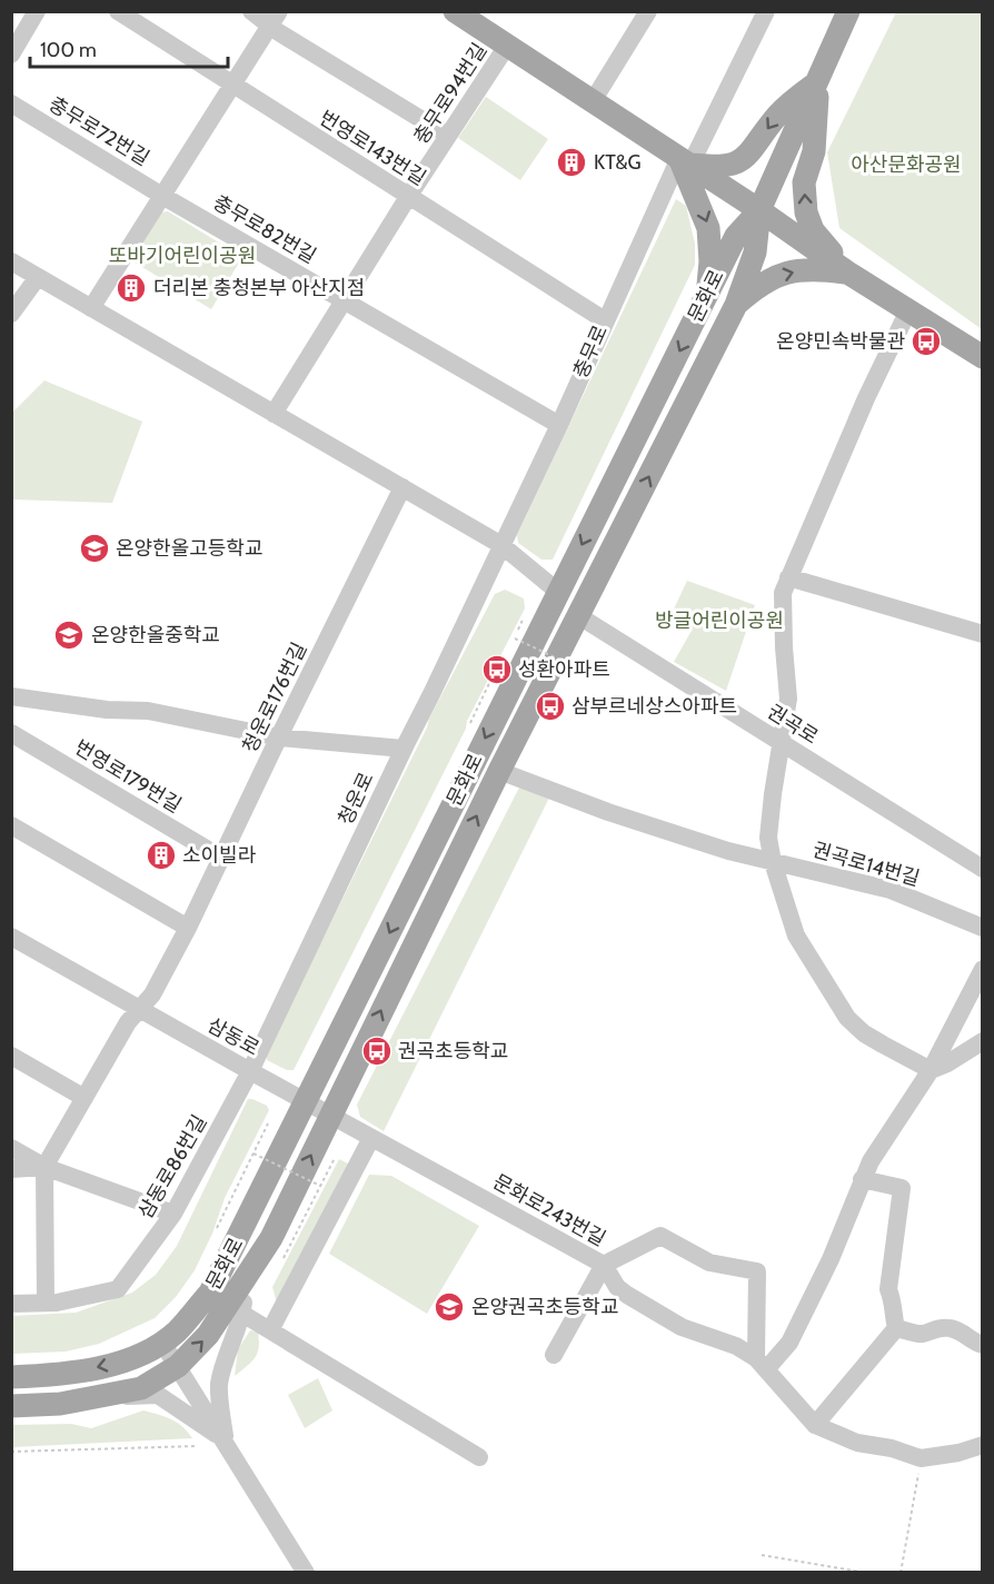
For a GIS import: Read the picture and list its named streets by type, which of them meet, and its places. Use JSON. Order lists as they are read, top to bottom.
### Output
{
  "streets": {
    "main road": ["문화로"],
    "street": [
      "충무로94번길",
      "충무로72번길",
      "번영로143번길",
      "충무로82번길",
      "충무로",
      "청운로176번길",
      "권곡로",
      "번영로179번길",
      "청운로",
      "권곡로14번길",
      "삼동로",
      "삼동로86번길",
      "문화로243번길"
    ]
  },
  "crossings": [
    ["충무로94번길", "번영로143번길"],
    ["충무로94번길", "충무로82번길"],
    ["충무로72번길", "충무로82번길"],
    ["번영로143번길", "충무로"],
    ["문화로", "권곡로"],
    ["문화로", "권곡로14번길"],
    ["문화로", "삼동로"],
    ["문화로", "문화로243번길"],
    ["충무로", "청운로"],
    ["청운로176번길", "번영로179번길"],
    ["청운로176번길", "삼동로"],
    ["청운로", "삼동로"],
    ["청운로", "삼동로86번길"],
    ["삼동로", "삼동로86번길"],
    ["삼동로", "문화로243번길"]
  ],
  "parks": ["아산문화공원", "또바기어린이공원", "방글어린이공원"],
  "places": {
    "building": ["KT&G", "더리본 충청본부 아산지점", "소이빌라"],
    "bus stop": [
      "온양민속박물관",
      "성환아파트",
      "삼부르네상스아파트",
      "권곡초등학교"
    ],
    "school or university": ["온양한올고등학교", "온양한올중학교", "온양권곡초등학교"]
  },
  "scale_bar": "100 m"
}
